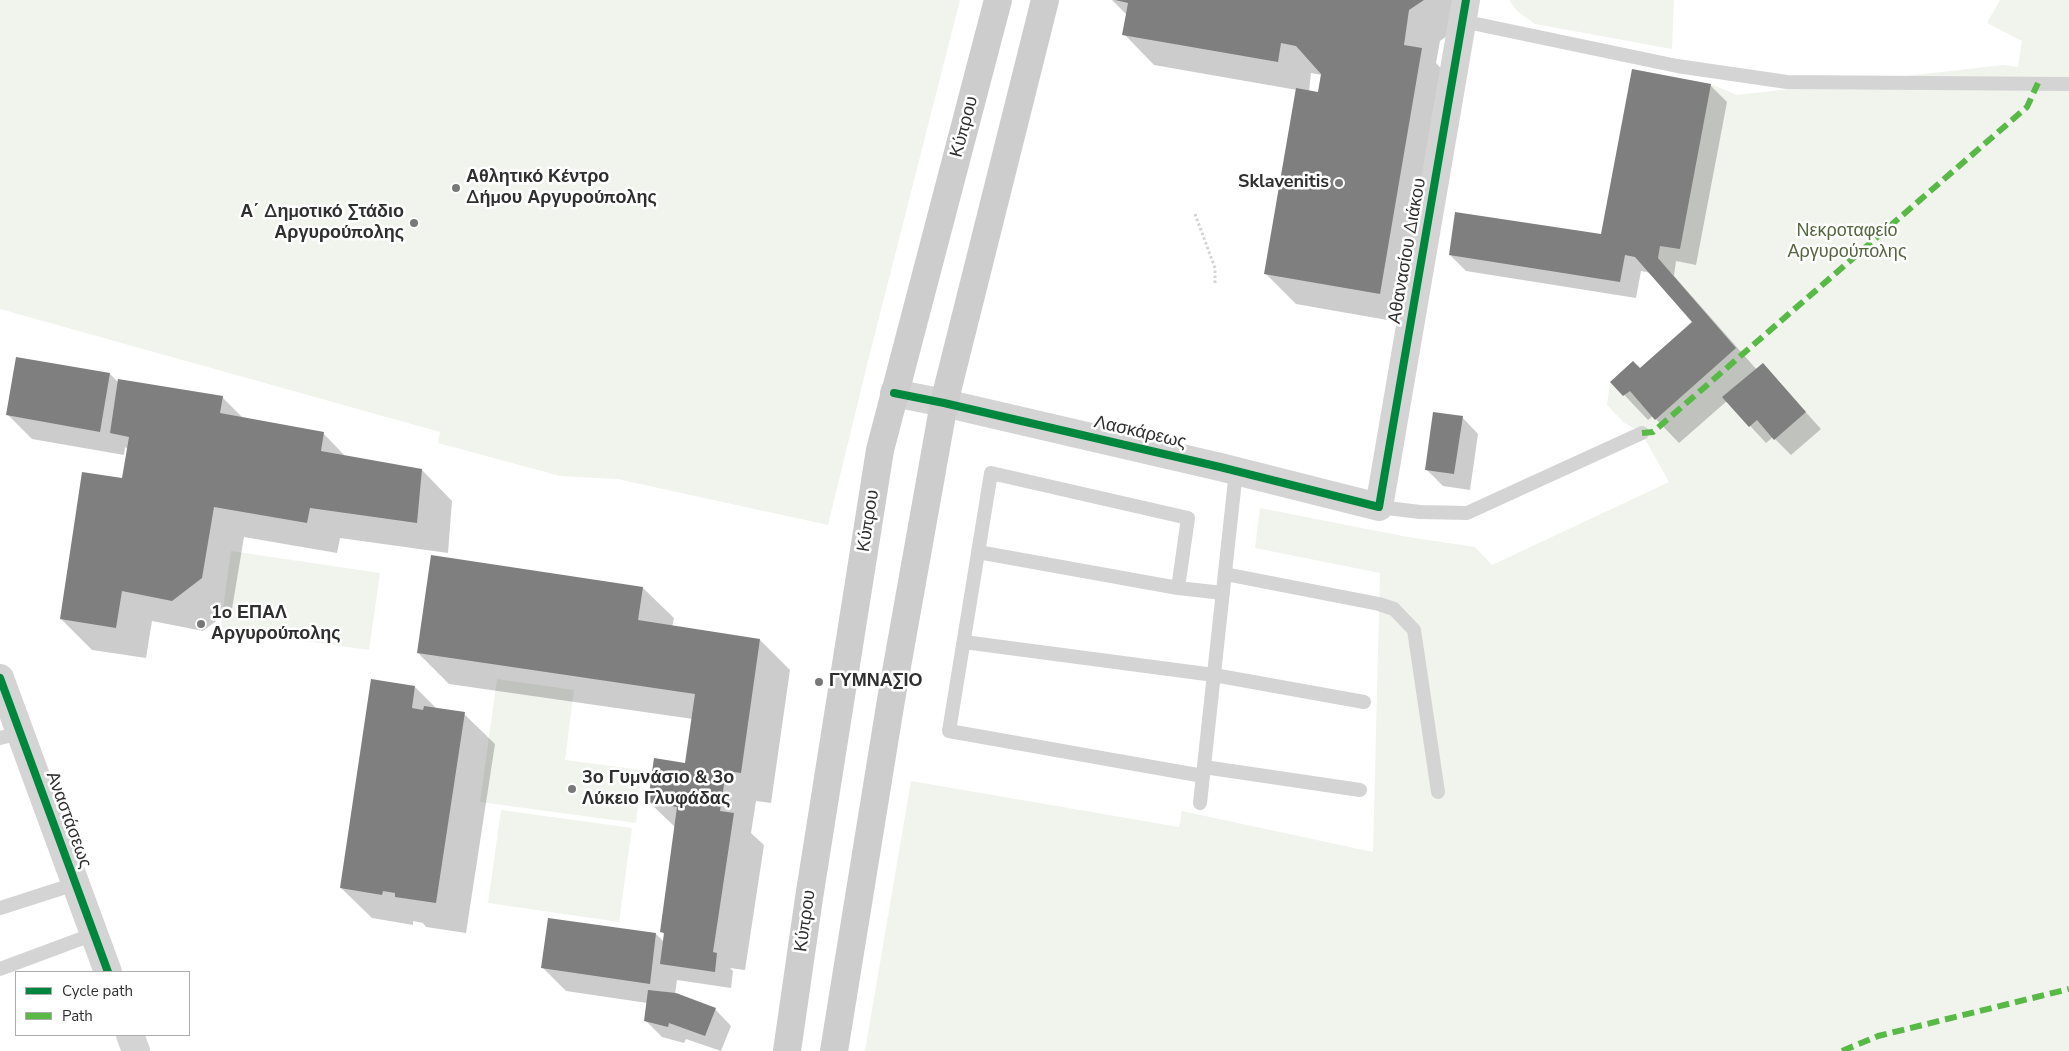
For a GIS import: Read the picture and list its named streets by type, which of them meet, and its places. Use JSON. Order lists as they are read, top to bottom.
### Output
{
  "streets": {
    "main road": ["Κύπρου"],
    "street": ["Αθανασίου Διάκου", "Λασκάρεως", "Αναστάσεως"]
  },
  "crossings": [
    ["Κύπρου", "Λασκάρεως"],
    ["Αθανασίου Διάκου", "Λασκάρεως"]
  ],
  "parks": ["Νεκροταφείο Αργυρούπολης"],
  "places": [
    "Sklavenitis",
    "Αθλητικό Κέντρο Δήμου Αργυρούπολης",
    "Α΄ Δημοτικό Στάδιο Αργυρούπολης",
    "1o ΕΠΑΛ Αργυρούπολης",
    "ΓΥΜΝΑΣΙΟ",
    "3ο Γυμνάσιο & 3ο Λύκειο Γλυφάδας"
  ],
  "legend": ["Cycle path", "Path"]
}
